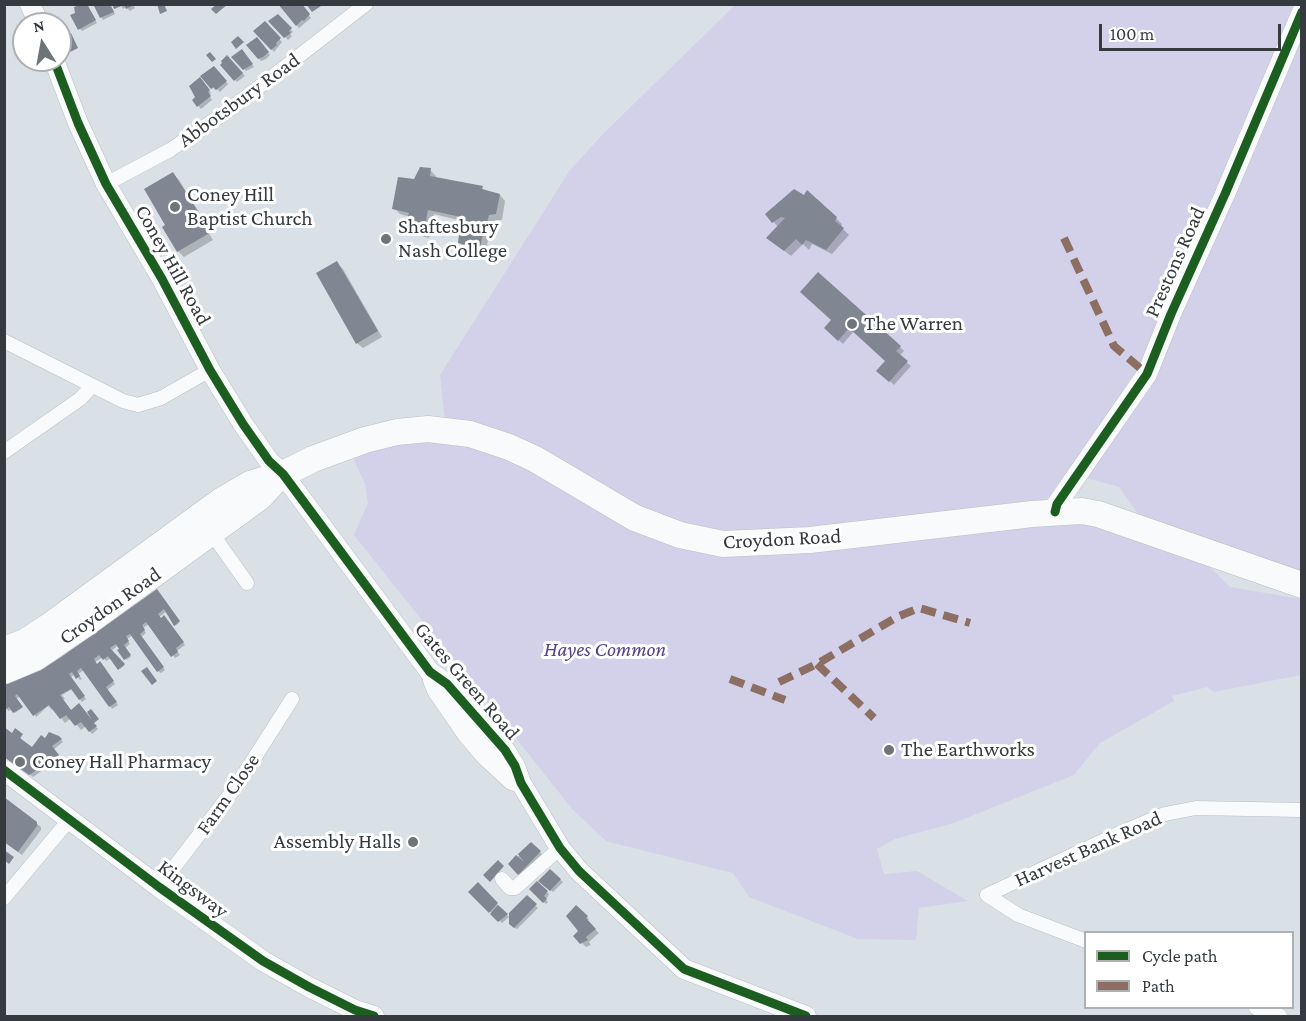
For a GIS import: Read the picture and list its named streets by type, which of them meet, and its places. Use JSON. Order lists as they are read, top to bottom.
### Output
{
  "streets": {
    "highway": ["Croydon Road"],
    "street": [
      "Abbotsbury Road",
      "Prestons Road",
      "Coney Hill Road",
      "Gates Green Road",
      "Farm Close",
      "Harvest Bank Road",
      "Kingsway"
    ]
  },
  "crossings": [
    ["Abbotsbury Road", "Coney Hill Road"],
    ["Prestons Road", "Croydon Road"],
    ["Coney Hill Road", "Croydon Road"],
    ["Coney Hill Road", "Gates Green Road"],
    ["Croydon Road", "Gates Green Road"],
    ["Farm Close", "Kingsway"]
  ],
  "parks": ["Hayes Common"],
  "places": [
    "Coney Hill Baptist Church",
    "Shaftesbury Nash College",
    "The Warren",
    "The Earthworks",
    "Coney Hall Pharmacy",
    "Assembly Halls"
  ],
  "legend": ["Cycle path", "Path"],
  "scale_bar": "100 m",
  "north": "top"
}
